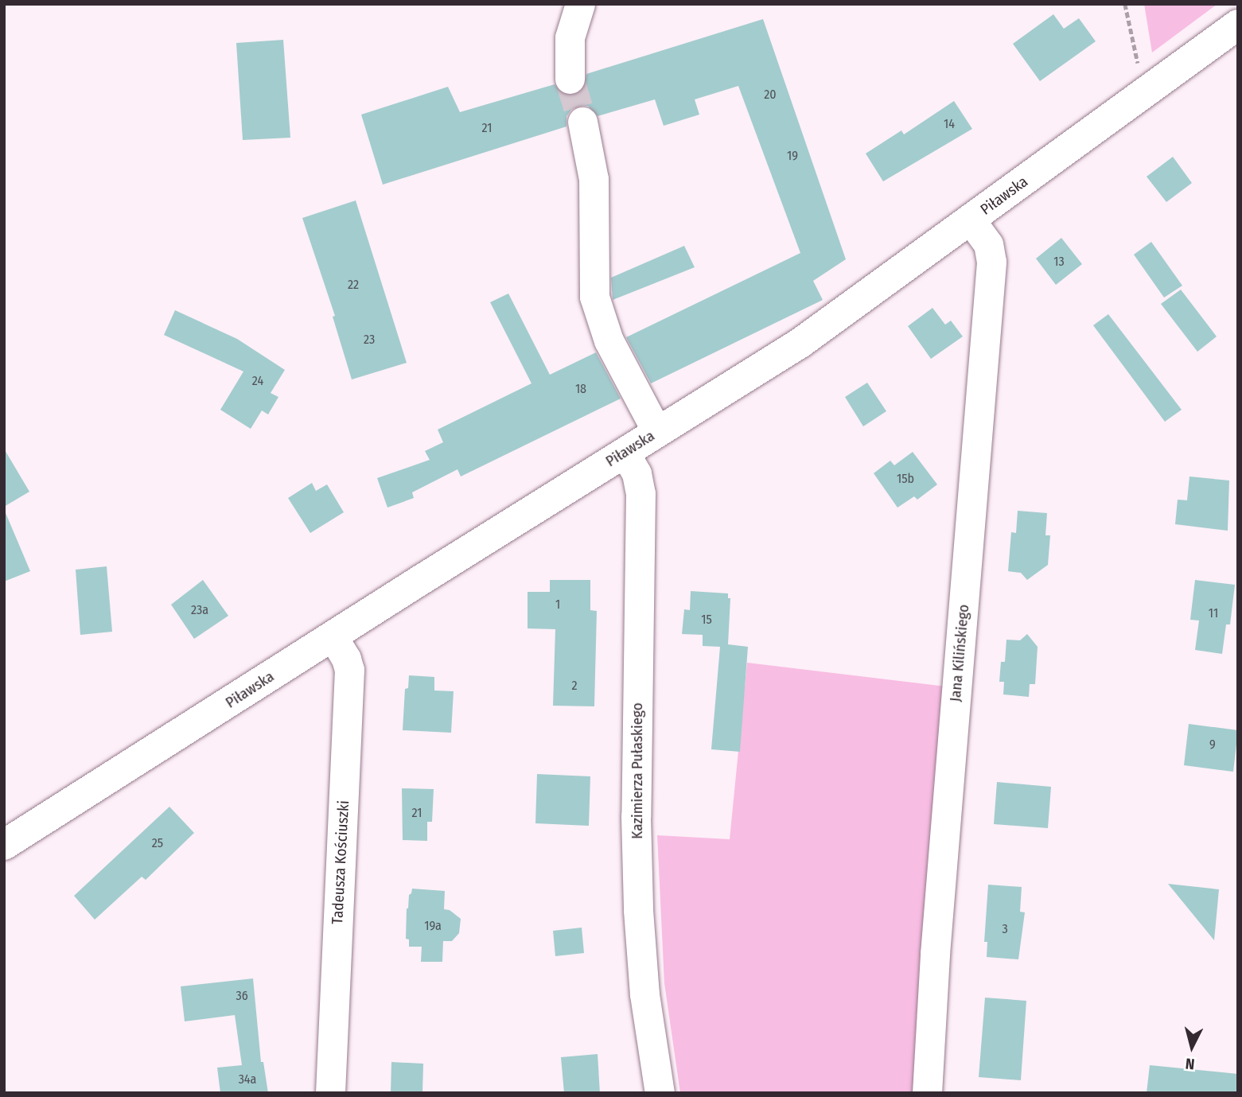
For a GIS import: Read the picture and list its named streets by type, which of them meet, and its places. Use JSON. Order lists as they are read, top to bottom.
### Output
{
  "streets": {
    "street": [
      "Piławska",
      "Jana Kilińskiego",
      "Kazimierza Pułaskiego",
      "Tadeusza Kościuszki"
    ]
  },
  "crossings": [
    ["Piławska", "Jana Kilińskiego"],
    ["Piławska", "Kazimierza Pułaskiego"],
    ["Piławska", "Tadeusza Kościuszki"]
  ],
  "house_numbers": [
    "20",
    "14",
    "21",
    "19",
    "13",
    "22",
    "23",
    "24",
    "18",
    "15b",
    "1",
    "23a",
    "11",
    "15",
    "2",
    "9",
    "21",
    "25",
    "19a",
    "3",
    "36",
    "34a"
  ],
  "north": "bottom"
}
